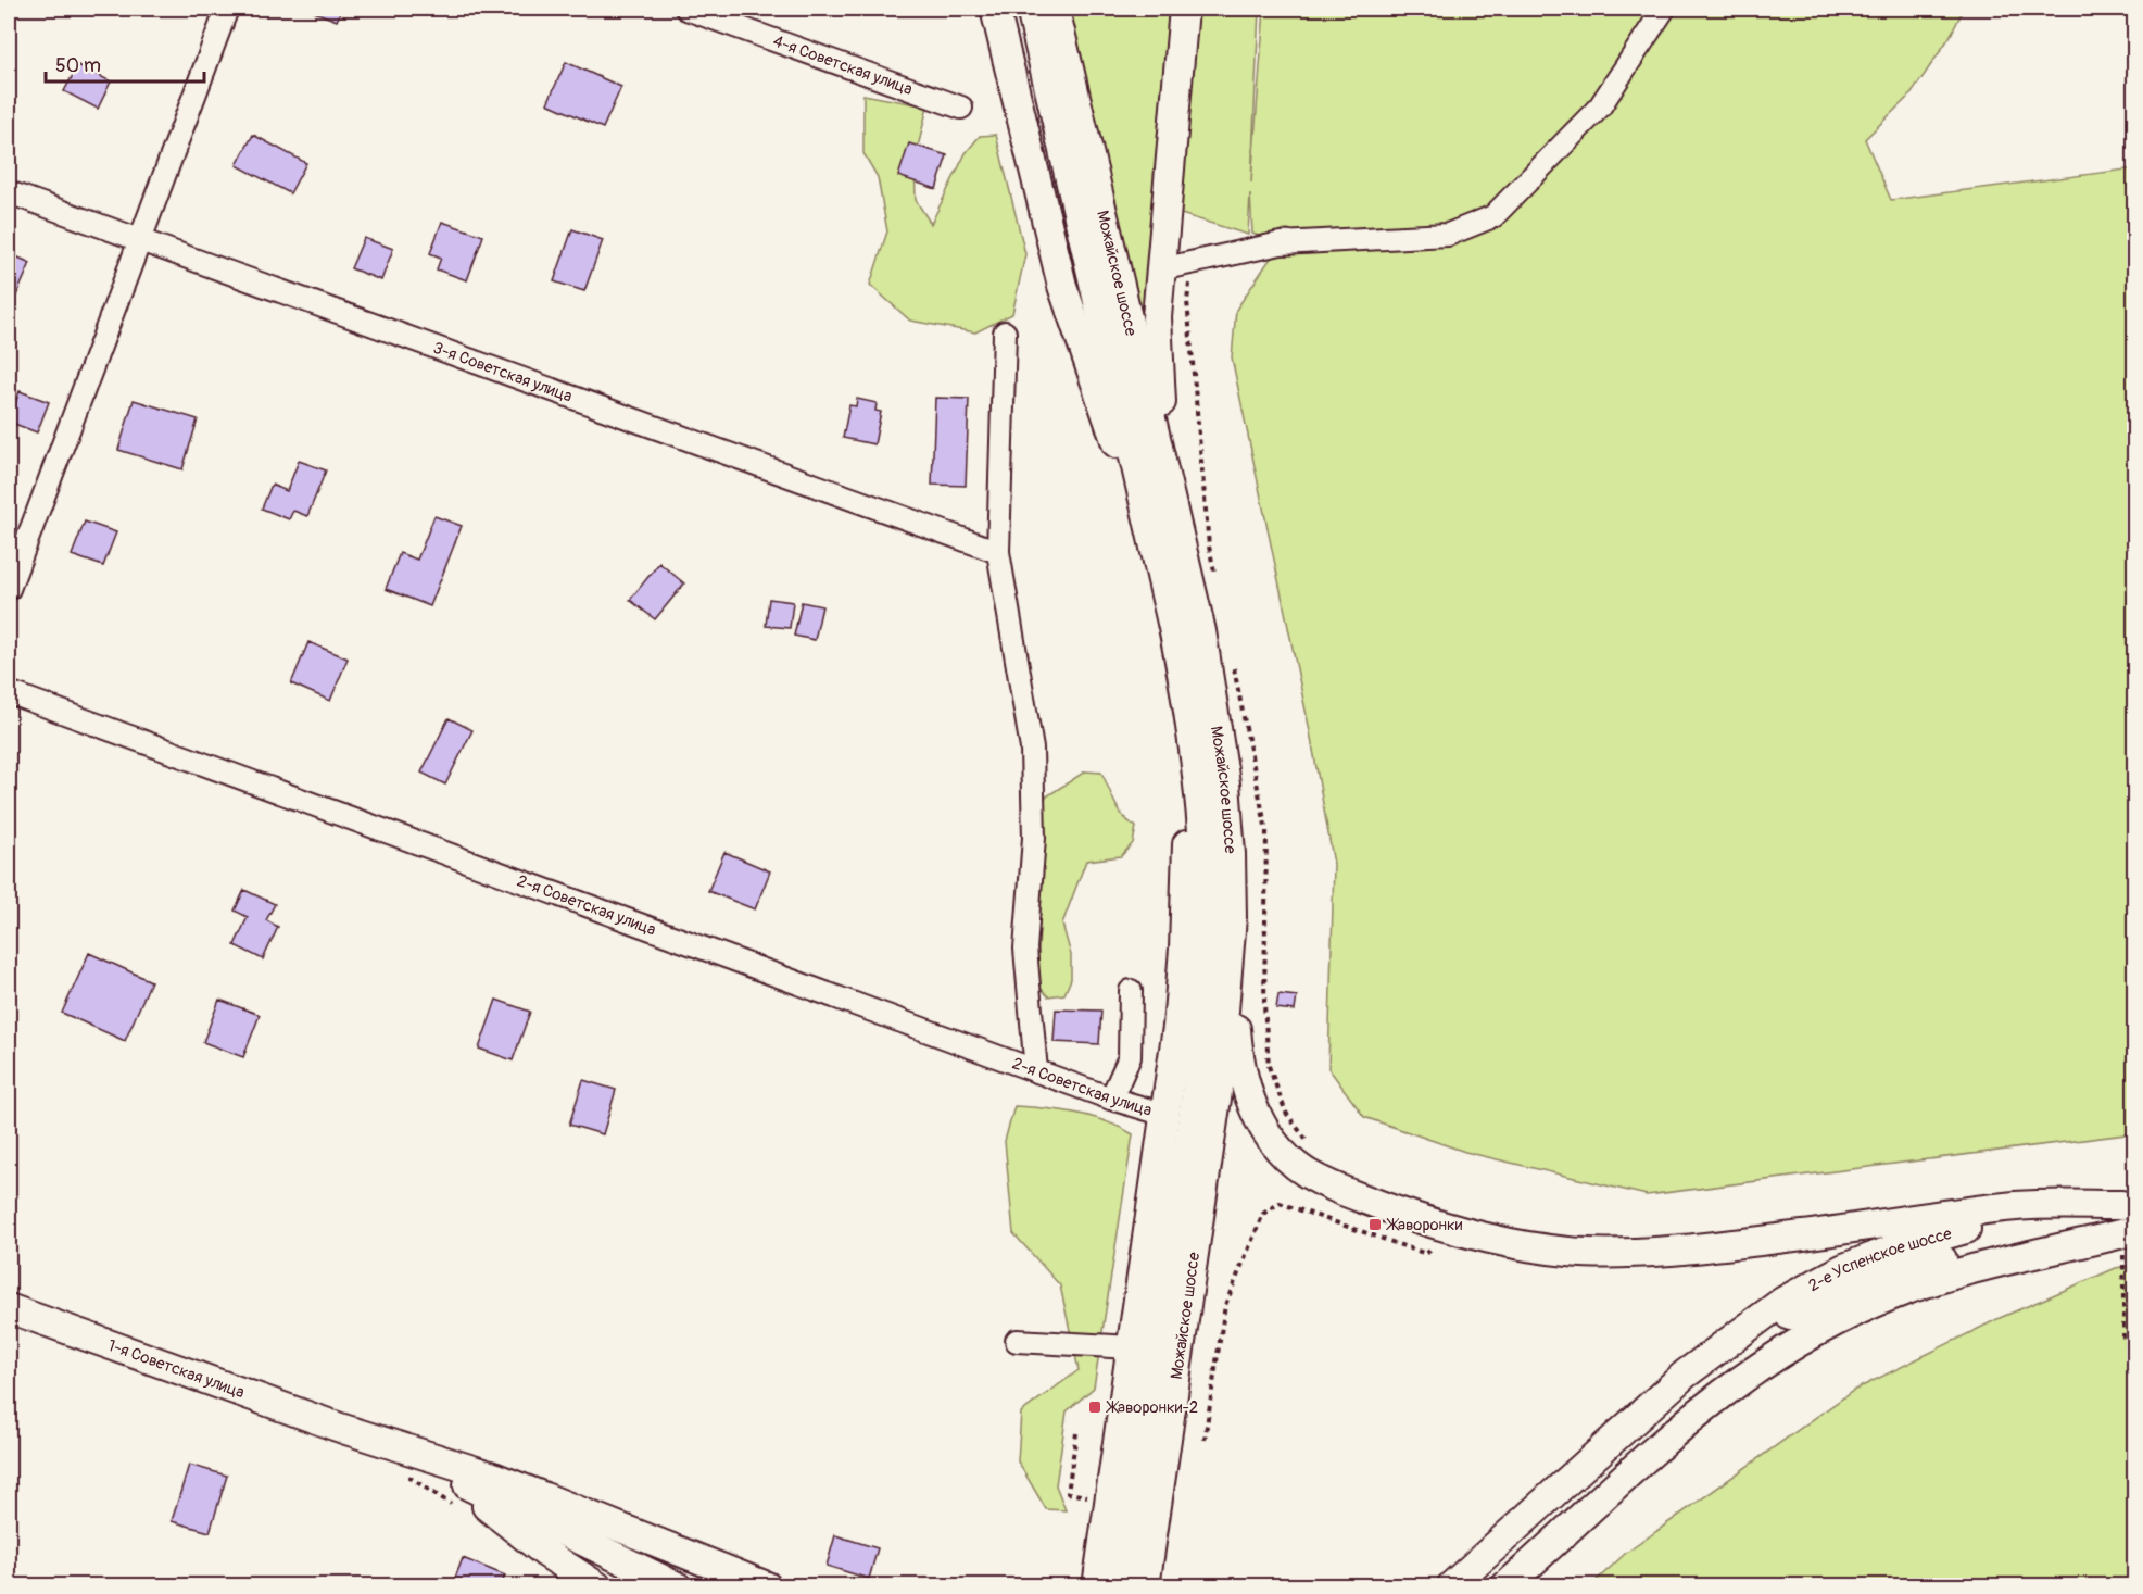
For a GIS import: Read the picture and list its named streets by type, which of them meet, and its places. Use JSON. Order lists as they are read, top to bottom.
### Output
{
  "streets": {
    "main road": ["Можайское шоссе", "2-е Успенское шоссе", "1-я Советская улица"],
    "street": ["4-я Советская улица", "3-я Советская улица", "2-я Советская улица"]
  },
  "places": {
    "transit": ["Жаворонки", "Жаворонки-2"]
  },
  "scale_bar": "50 m"
}
